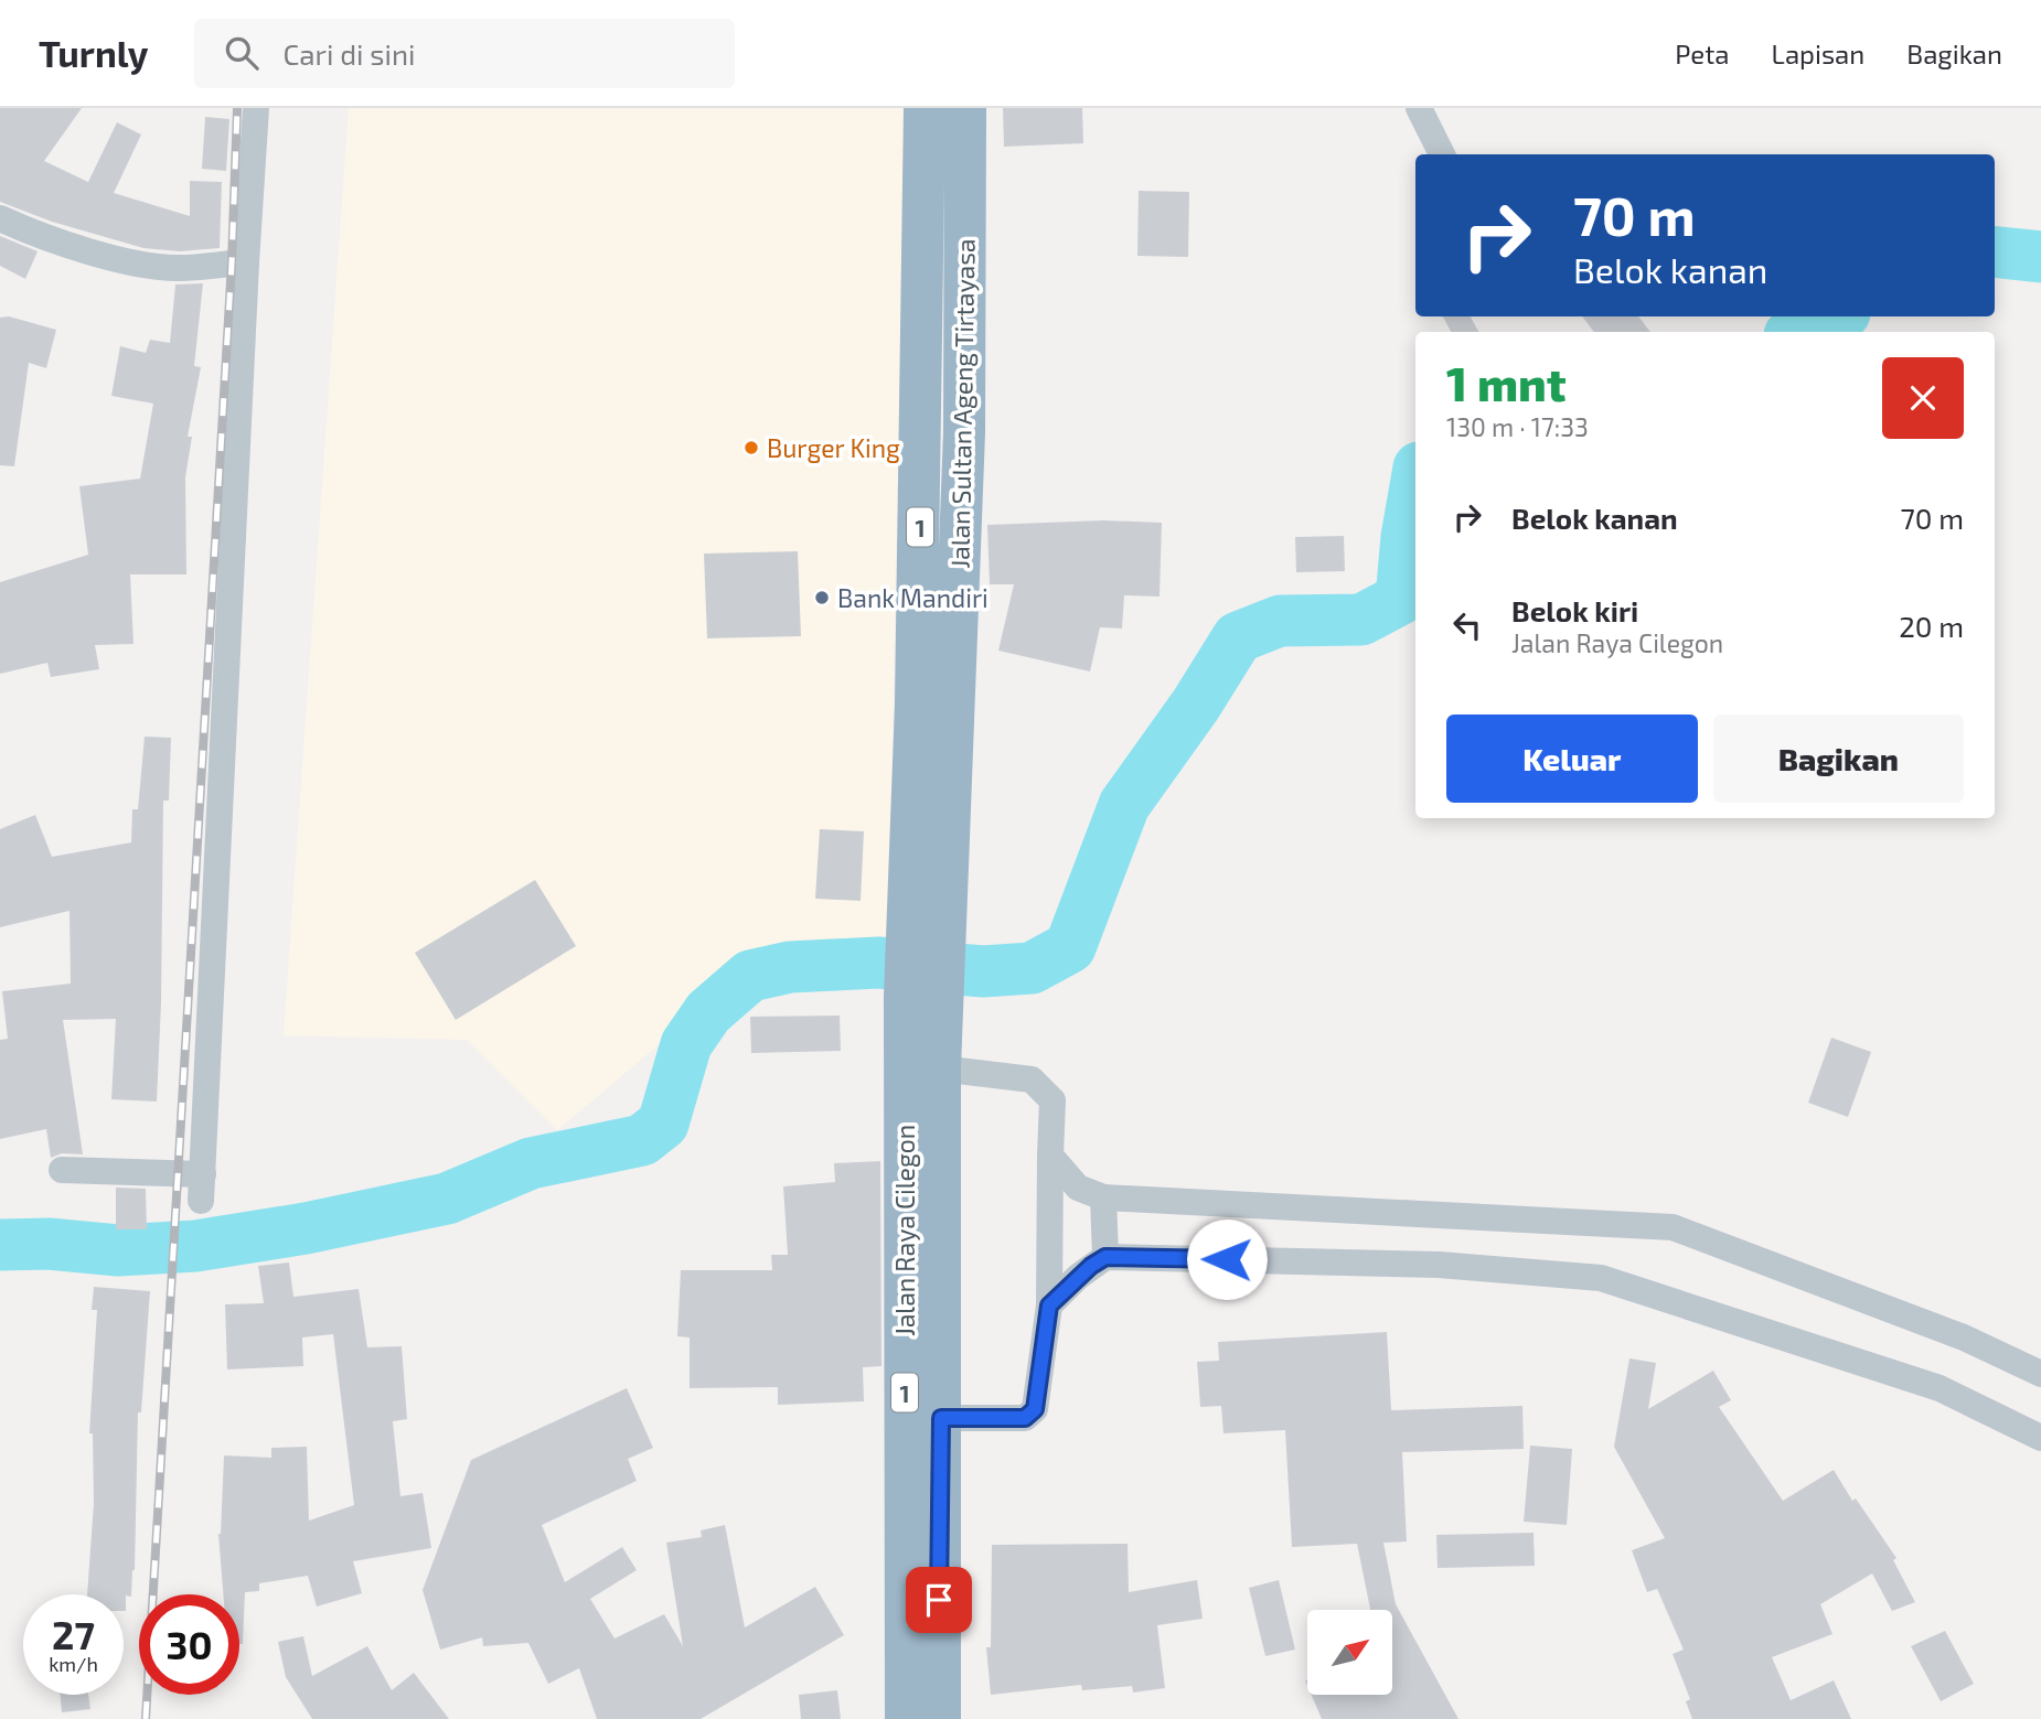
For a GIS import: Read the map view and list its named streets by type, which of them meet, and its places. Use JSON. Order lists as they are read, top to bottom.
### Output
{
  "streets": {
    "highway": ["Jalan Sultan Ageng Tirtayasa", "1", "Jalan Raya Cilegon"]
  },
  "crossings": [
    ["Jalan Sultan Ageng Tirtayasa", "Jalan Raya Cilegon"]
  ],
  "places": ["Burger King", "Bank Mandiri"],
  "north": "top right",
  "page": {
    "header": "Turnly",
    "search": "Cari di sini",
    "nav": ["Peta", "Lapisan", "Bagikan"],
    "turn": ["70 m", "Belok kanan"],
    "heading": ["1 mnt", "130 m · 17:33"],
    "list": [
      {
        "name": "Belok kanan",
        "value": "70 m"
      },
      {
        "name": "Belok kiri",
        "note": "Jalan Raya Cilegon",
        "value": "20 m"
      }
    ],
    "buttons": ["Keluar", "Bagikan"],
    "speed": "27 km/h",
    "limit": "30"
  }
}
